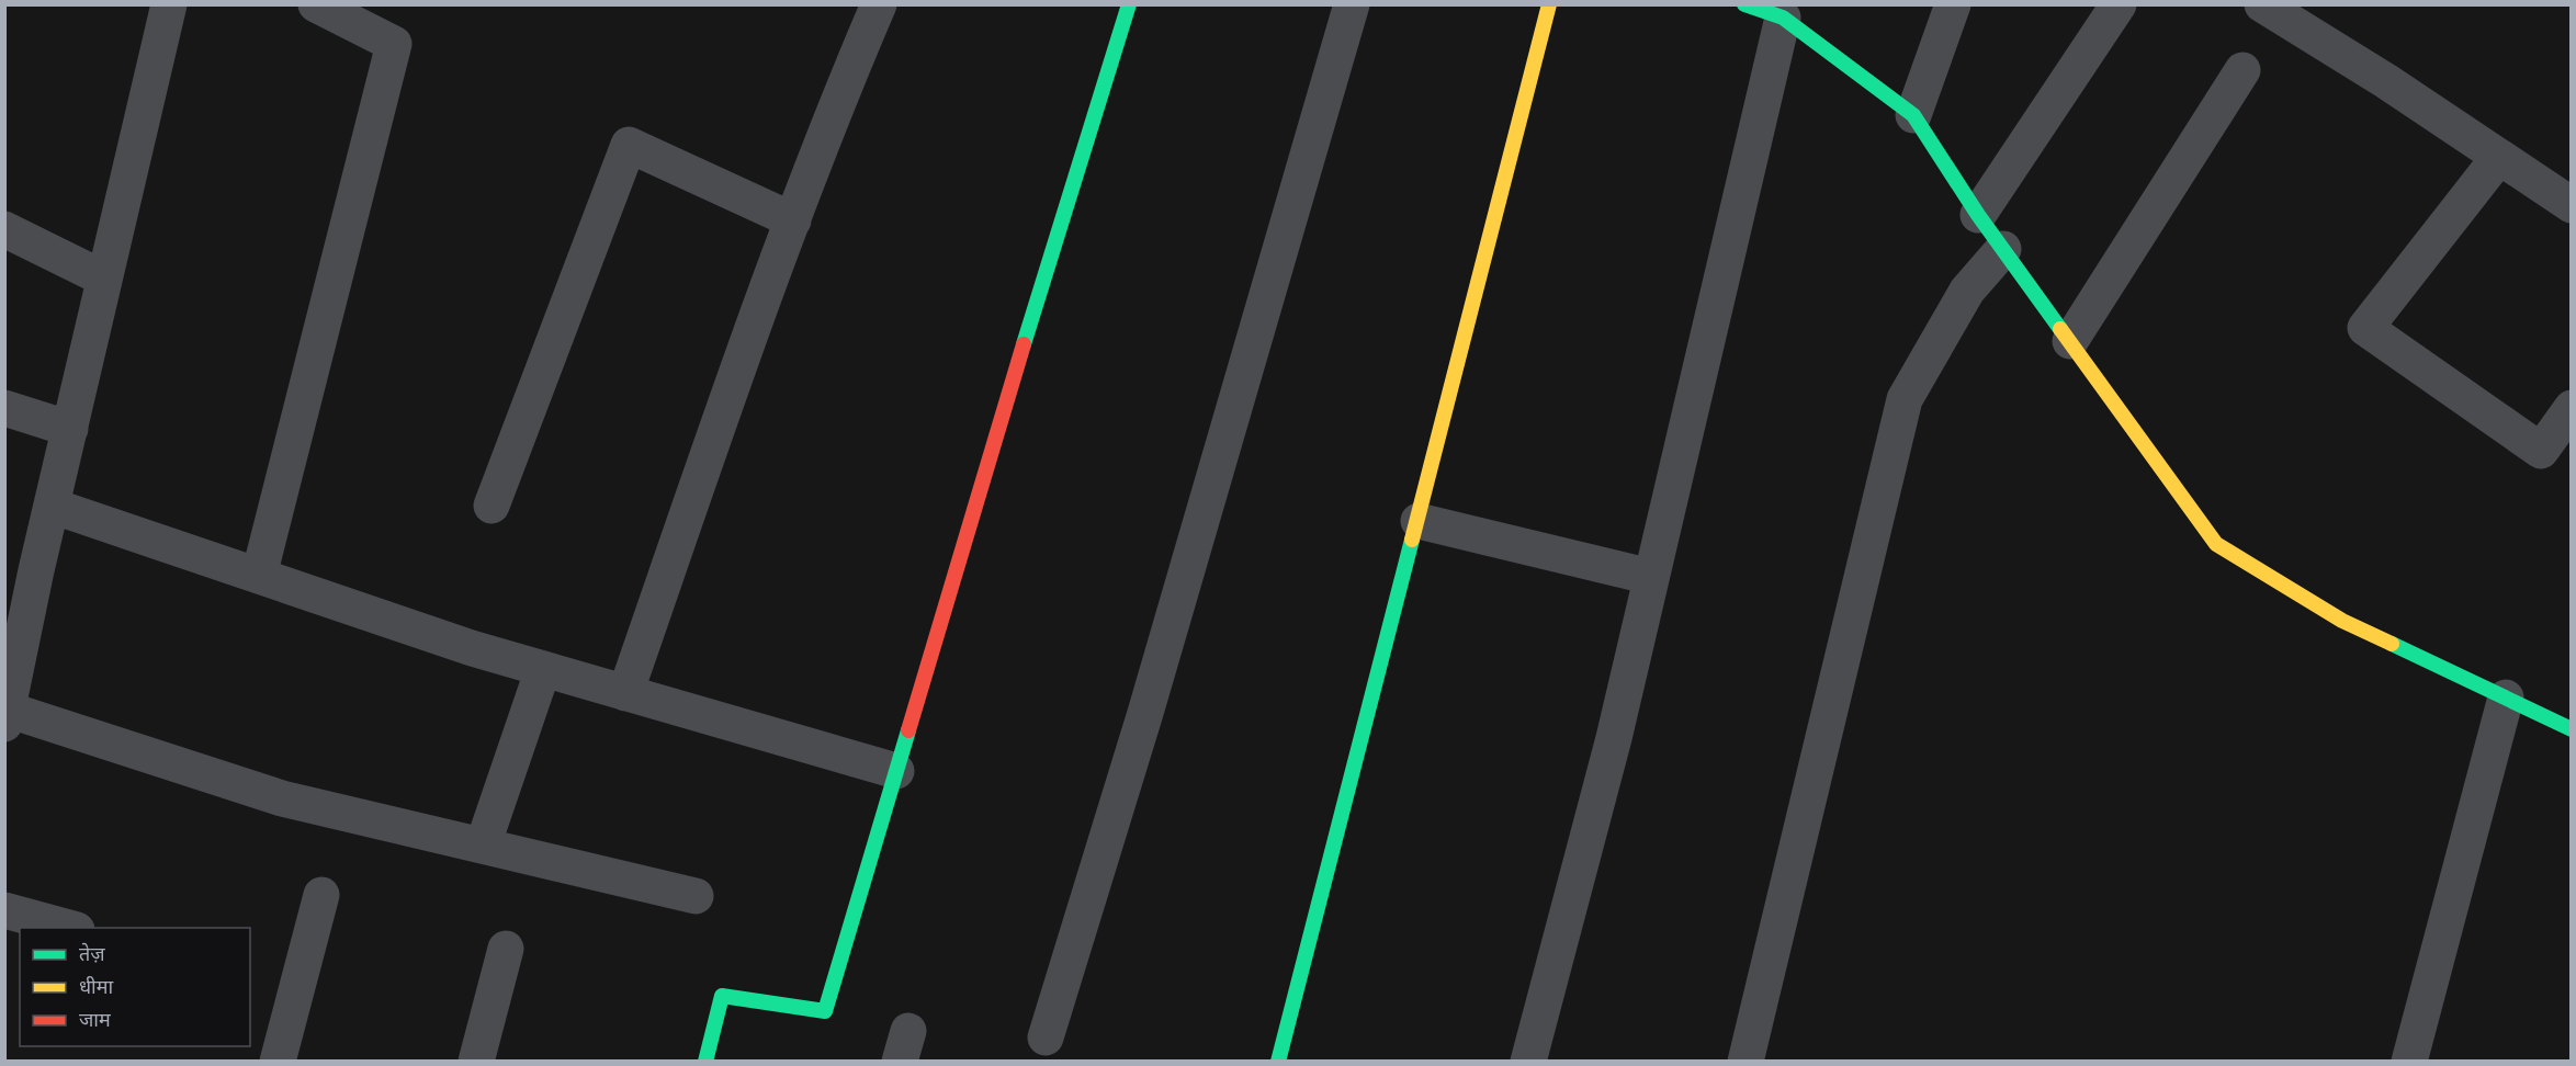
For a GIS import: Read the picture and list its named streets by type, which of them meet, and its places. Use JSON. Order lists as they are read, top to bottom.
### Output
{
  "legend": ["तेज़", "धीमा", "जाम"]
}
